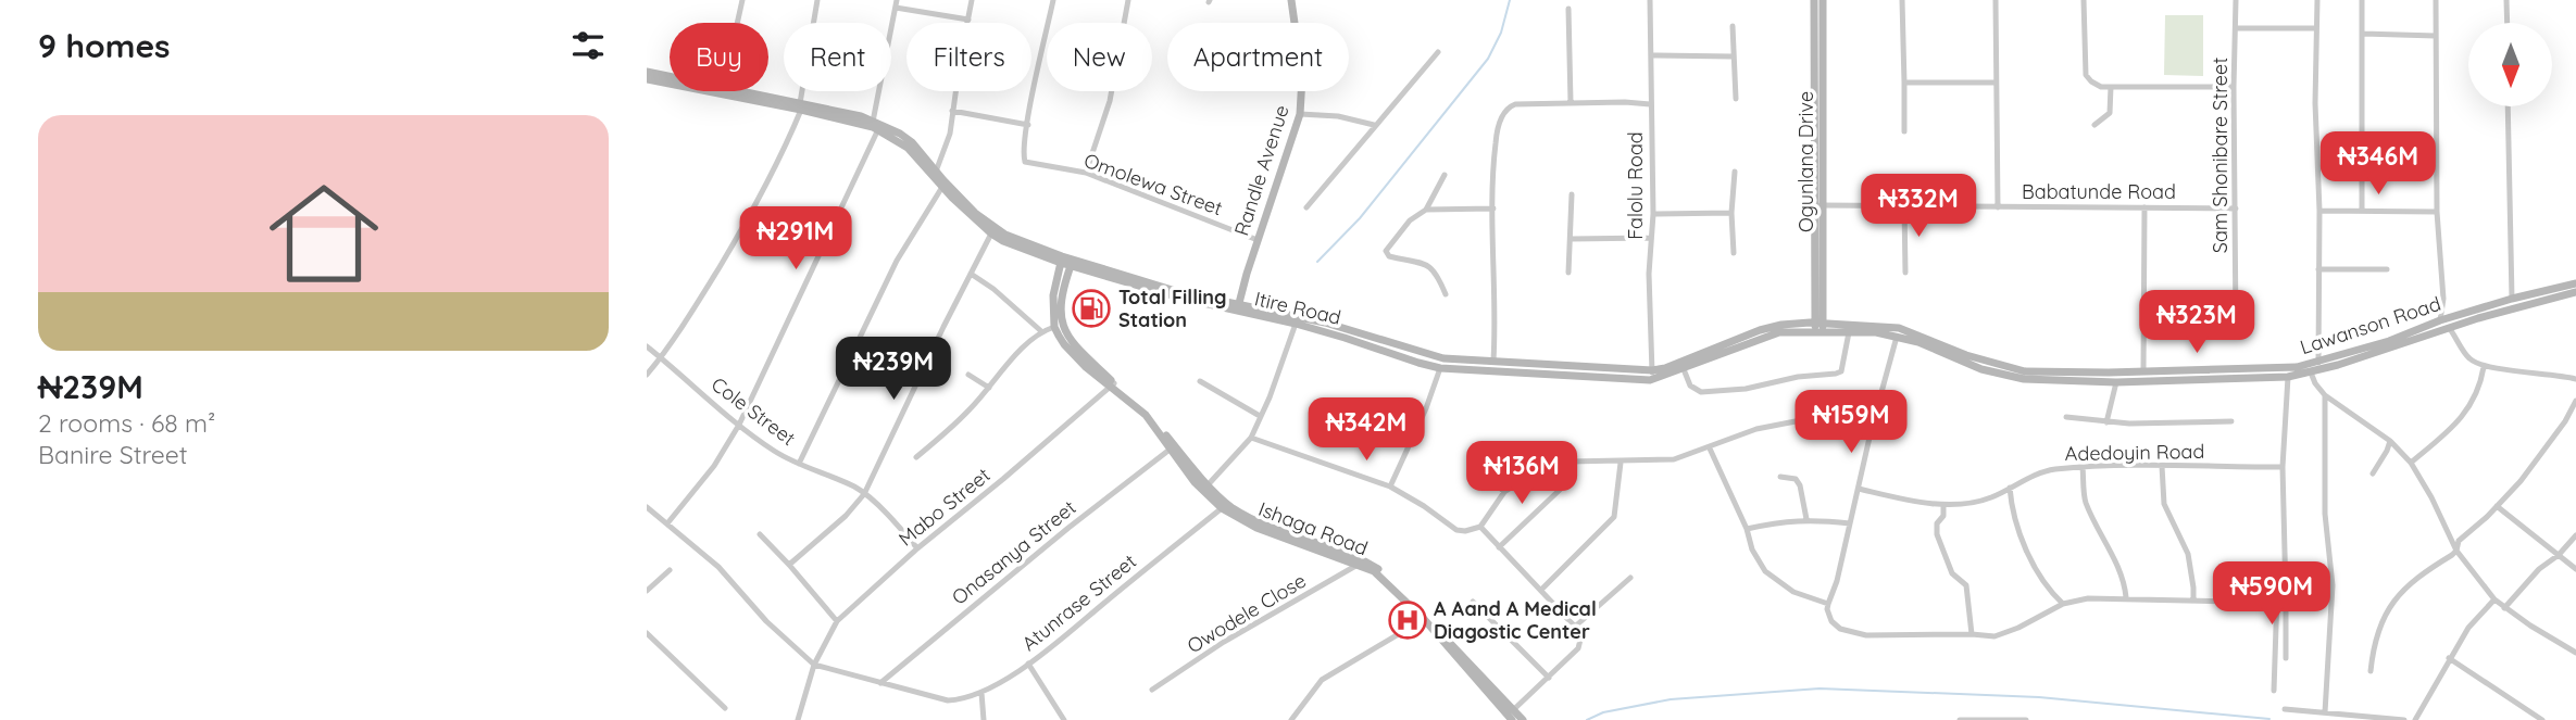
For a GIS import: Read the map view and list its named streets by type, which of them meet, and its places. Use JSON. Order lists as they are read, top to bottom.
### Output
{
  "streets": {
    "main road": [
      "Ogunlana Drive",
      "Randle Avenue",
      "Itire Road",
      "Lawanson Road",
      "Ishaga Road"
    ],
    "street": [
      "Sam Shonibare Street",
      "Omolewa Street",
      "Falolu Road",
      "Babatunde Road",
      "Cole Street",
      "Adedoyin Road",
      "Mabo Street",
      "Onasanya Street",
      "Atunrase Street",
      "Owodele Close"
    ]
  },
  "crossings": [
    ["Sam Shonibare Street", "Babatunde Road"],
    ["Ogunlana Drive", "Babatunde Road"],
    ["Ogunlana Drive", "Itire Road"],
    ["Ogunlana Drive", "Lawanson Road"],
    ["Randle Avenue", "Omolewa Street"],
    ["Randle Avenue", "Itire Road"],
    ["Falolu Road", "Itire Road"],
    ["Itire Road", "Lawanson Road"],
    ["Itire Road", "Ishaga Road"],
    ["Cole Street", "Mabo Street"],
    ["Mabo Street", "Ishaga Road"],
    ["Mabo Street", "Atunrase Street"],
    ["Ishaga Road", "Onasanya Street"],
    ["Ishaga Road", "Atunrase Street"],
    ["Ishaga Road", "Owodele Close"],
    ["Onasanya Street", "Atunrase Street"]
  ],
  "places": {
    "fuel station": ["Total Filling Station"],
    "hospital": ["A Aand A Medical Diagostic Center"]
  },
  "north": "bottom",
  "page": {
    "heading": "9 homes",
    "chip": [
      "Buy",
      "Rent",
      "Filters",
      "New",
      "Apartment"
    ],
    "list": [
      {
        "name": "₦239M",
        "note": "2 rooms · 68 m² · Banire Street"
      }
    ],
    "price": [
      "₦346M",
      "₦332M",
      "₦291M",
      "₦323M",
      "₦239M",
      "₦159M",
      "₦342M",
      "₦136M",
      "₦590M"
    ]
  }
}
